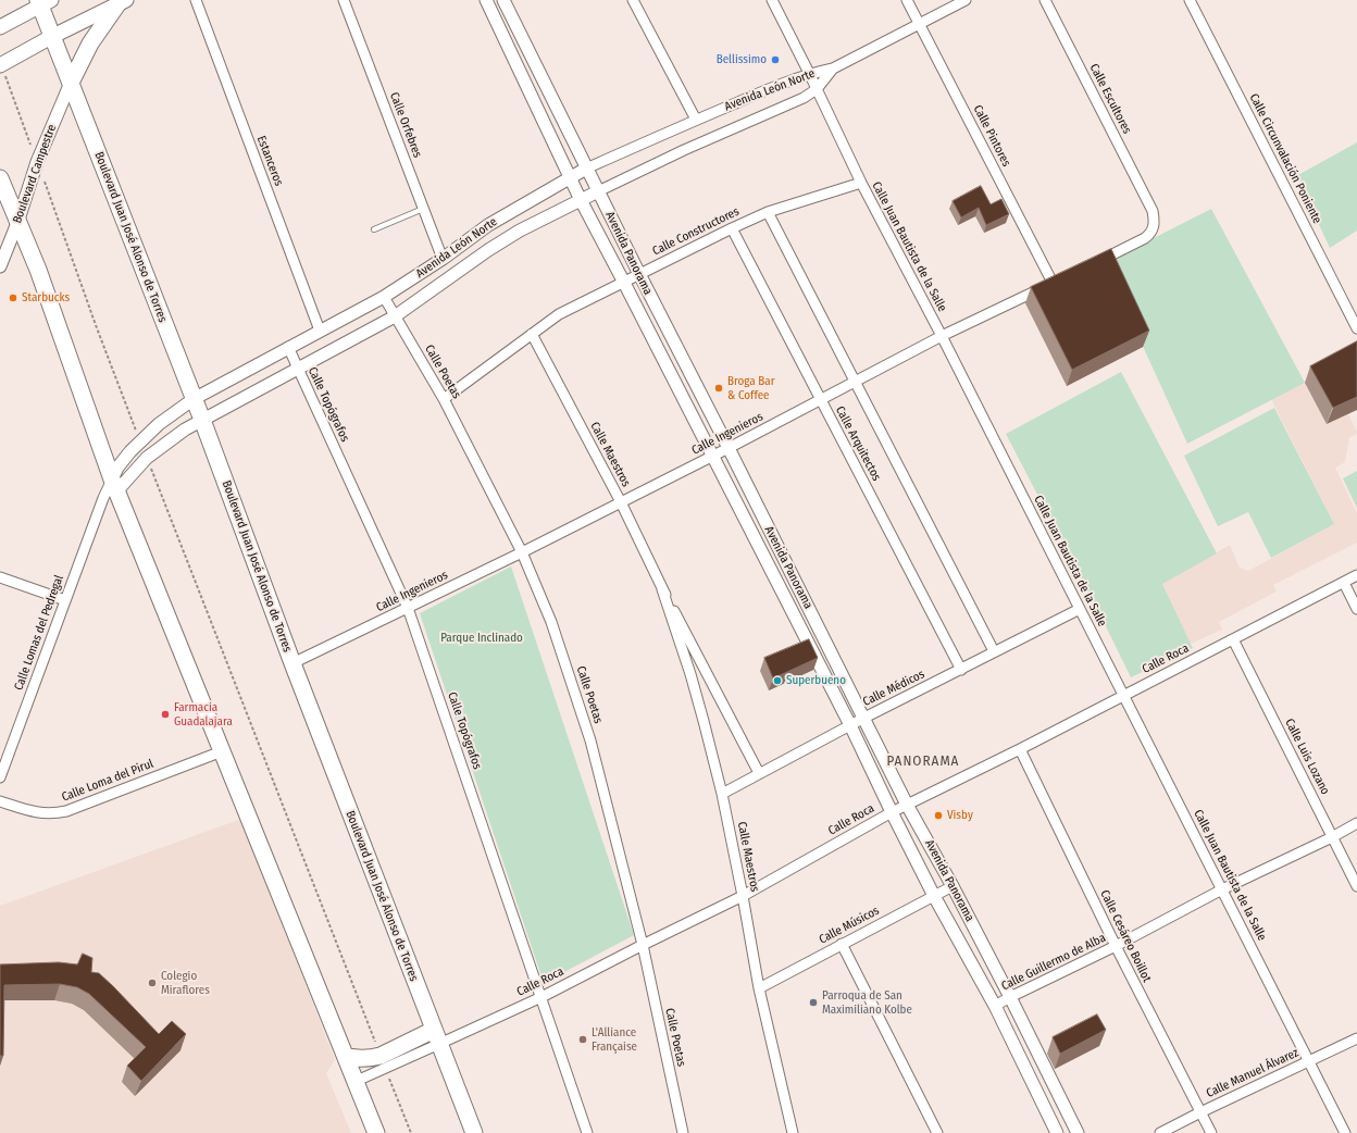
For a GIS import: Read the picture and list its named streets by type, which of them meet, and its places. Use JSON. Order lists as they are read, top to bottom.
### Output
{
  "streets": {
    "main road": ["Boulevard Juan José Alonso de Torres"],
    "street": [
      "Avenida León Norte",
      "Calle Escultores",
      "Calle Orfebres",
      "Calle Pintores",
      "Calle Circunvalación Poniente",
      "Estanceros",
      "Boulevard Campestre",
      "Calle Constructores",
      "Calle Juan Bautista de la Salle",
      "Avenida Panorama",
      "Calle Poetas",
      "Calle Topógrafos",
      "Calle Ingenieros",
      "Calle Arquitectos",
      "Calle Maestros",
      "Calle Lomas del Pedregal",
      "Calle Roca",
      "Calle Médicos",
      "Calle Luis Lozano",
      "Calle Loma del Pirul",
      "Calle Músicos",
      "Calle Cesáreo Boillot",
      "Calle Guillermo de Alba",
      "Calle Manuel Álvarez"
    ]
  },
  "crossings": [
    ["Avenida León Norte", "Calle Orfebres"],
    ["Avenida León Norte", "Calle Pintores"],
    ["Avenida León Norte", "Estanceros"],
    ["Avenida León Norte", "Boulevard Juan José Alonso de Torres"],
    ["Avenida León Norte", "Calle Juan Bautista de la Salle"],
    ["Avenida León Norte", "Avenida Panorama"],
    ["Avenida León Norte", "Calle Poetas"],
    ["Avenida León Norte", "Calle Topógrafos"],
    ["Avenida León Norte", "Calle Lomas del Pedregal"],
    ["Calle Pintores", "Calle Ingenieros"],
    ["Boulevard Campestre", "Boulevard Juan José Alonso de Torres"],
    ["Calle Constructores", "Calle Juan Bautista de la Salle"],
    ["Calle Constructores", "Avenida Panorama"],
    ["Calle Constructores", "Calle Poetas"],
    ["Calle Constructores", "Calle Arquitectos"],
    ["Calle Constructores", "Calle Maestros"],
    ["Boulevard Juan José Alonso de Torres", "Calle Ingenieros"],
    ["Boulevard Juan José Alonso de Torres", "Calle Roca"],
    ["Calle Juan Bautista de la Salle", "Calle Ingenieros"],
    ["Calle Juan Bautista de la Salle", "Calle Roca"],
    ["Calle Juan Bautista de la Salle", "Calle Médicos"],
    ["Calle Juan Bautista de la Salle", "Calle Guillermo de Alba"],
    ["Calle Juan Bautista de la Salle", "Calle Manuel Álvarez"],
    ["Avenida Panorama", "Calle Ingenieros"],
    ["Avenida Panorama", "Calle Roca"],
    ["Avenida Panorama", "Calle Médicos"],
    ["Avenida Panorama", "Calle Músicos"],
    ["Avenida Panorama", "Calle Guillermo de Alba"],
    ["Calle Poetas", "Calle Ingenieros"],
    ["Calle Poetas", "Calle Roca"],
    ["Calle Topógrafos", "Calle Ingenieros"],
    ["Calle Topógrafos", "Calle Roca"],
    ["Calle Ingenieros", "Calle Arquitectos"],
    ["Calle Ingenieros", "Calle Maestros"],
    ["Calle Arquitectos", "Calle Médicos"],
    ["Calle Maestros", "Calle Roca"],
    ["Calle Maestros", "Calle Médicos"],
    ["Calle Maestros", "Calle Músicos"],
    ["Calle Roca", "Calle Luis Lozano"],
    ["Calle Roca", "Calle Cesáreo Boillot"],
    ["Calle Luis Lozano", "Calle Guillermo de Alba"],
    ["Calle Cesáreo Boillot", "Calle Guillermo de Alba"],
    ["Calle Cesáreo Boillot", "Calle Manuel Álvarez"]
  ],
  "districts": ["PANORAMA"],
  "parks": ["Parque Inclinado"],
  "places": [
    "Bellissimo",
    "Starbucks",
    "Broga Bar & Coffee",
    "Superbueno",
    "Farmacia Guadalajara",
    "Visby",
    "Colegio Miraflores",
    "Parroqua de San Maximiliano Kolbe",
    "L'Alliance Française"
  ]
}
